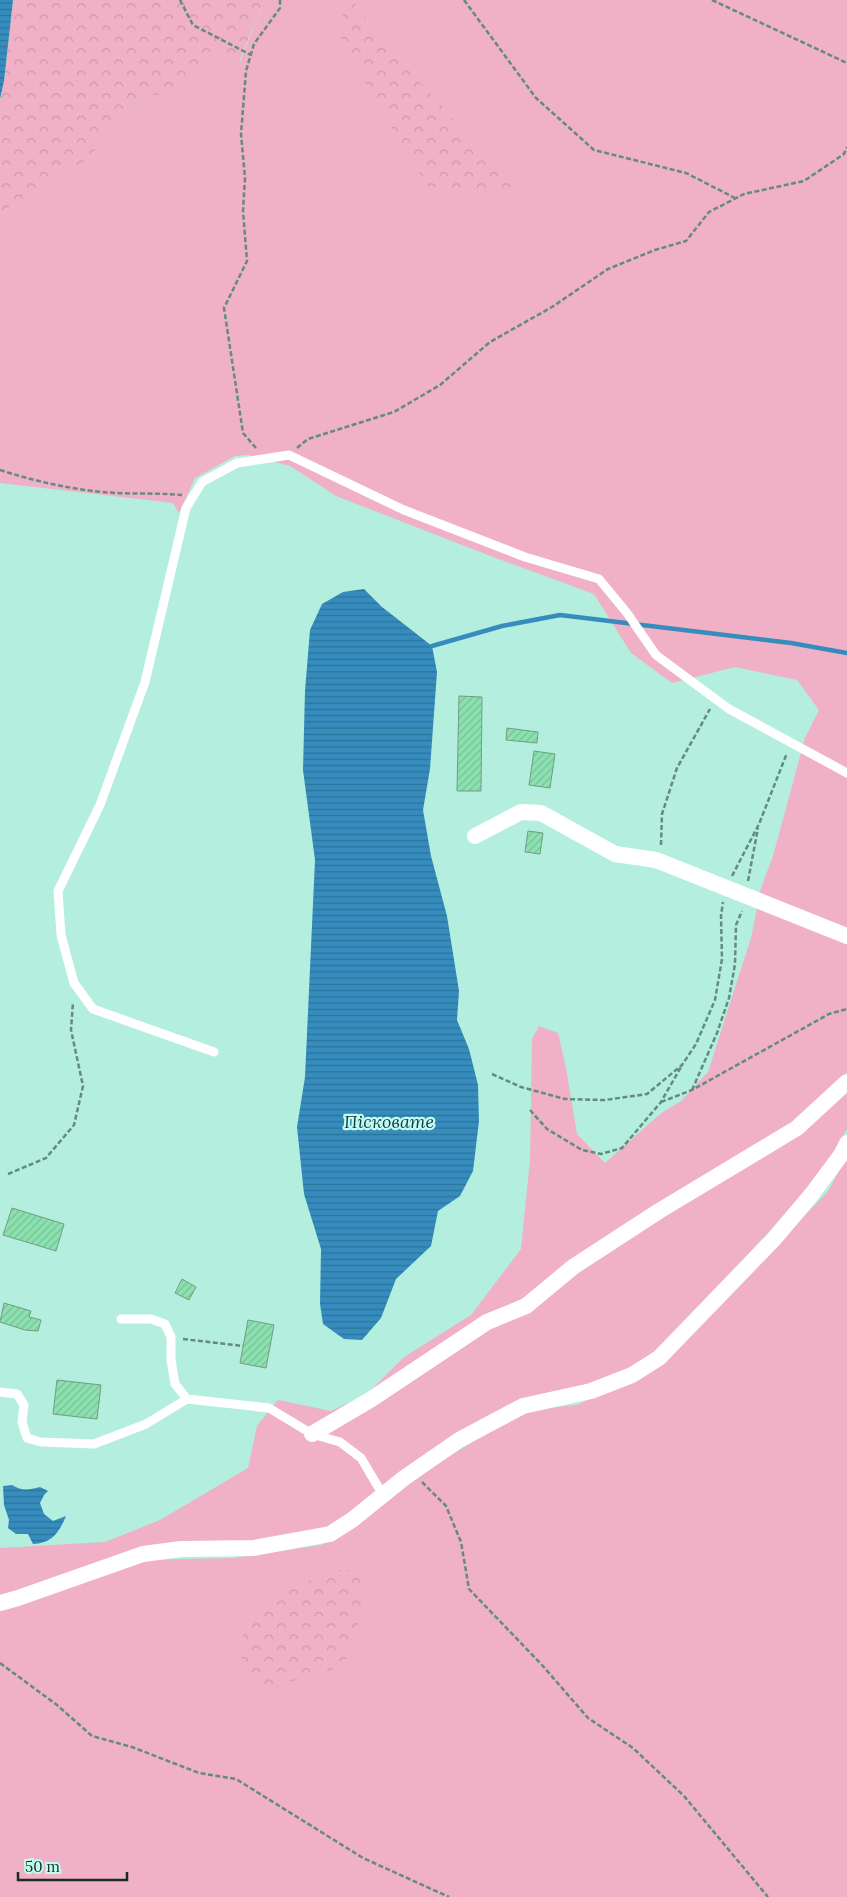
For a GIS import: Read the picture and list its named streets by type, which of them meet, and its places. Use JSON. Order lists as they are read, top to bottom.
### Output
{
  "water": ["Пісковате"],
  "scale_bar": "50 m"
}
